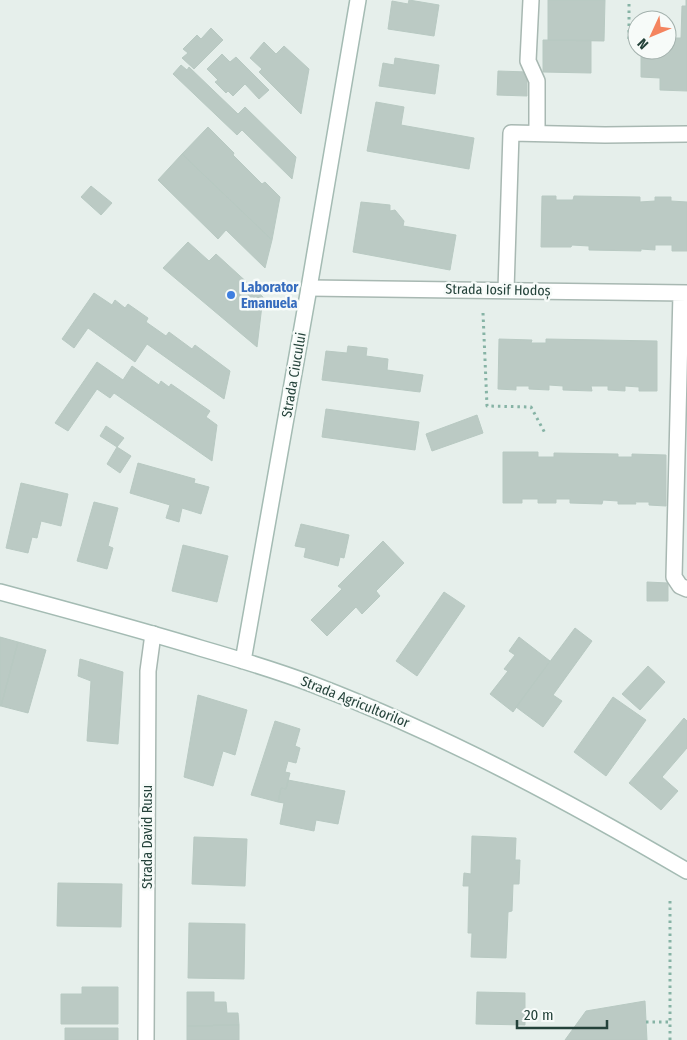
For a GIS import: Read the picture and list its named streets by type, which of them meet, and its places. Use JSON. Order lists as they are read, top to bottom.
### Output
{
  "streets": {
    "street": [
      "Strada Iosif Hodoș",
      "Strada Ciucului",
      "Strada Agricultorilor",
      "Strada David Rusu"
    ]
  },
  "crossings": [
    ["Strada Iosif Hodoș", "Strada Ciucului"],
    ["Strada Ciucului", "Strada Agricultorilor"],
    ["Strada Agricultorilor", "Strada David Rusu"]
  ],
  "places": ["Laborator Emanuela"],
  "scale_bar": "20 m",
  "north": "bottom left"
}
